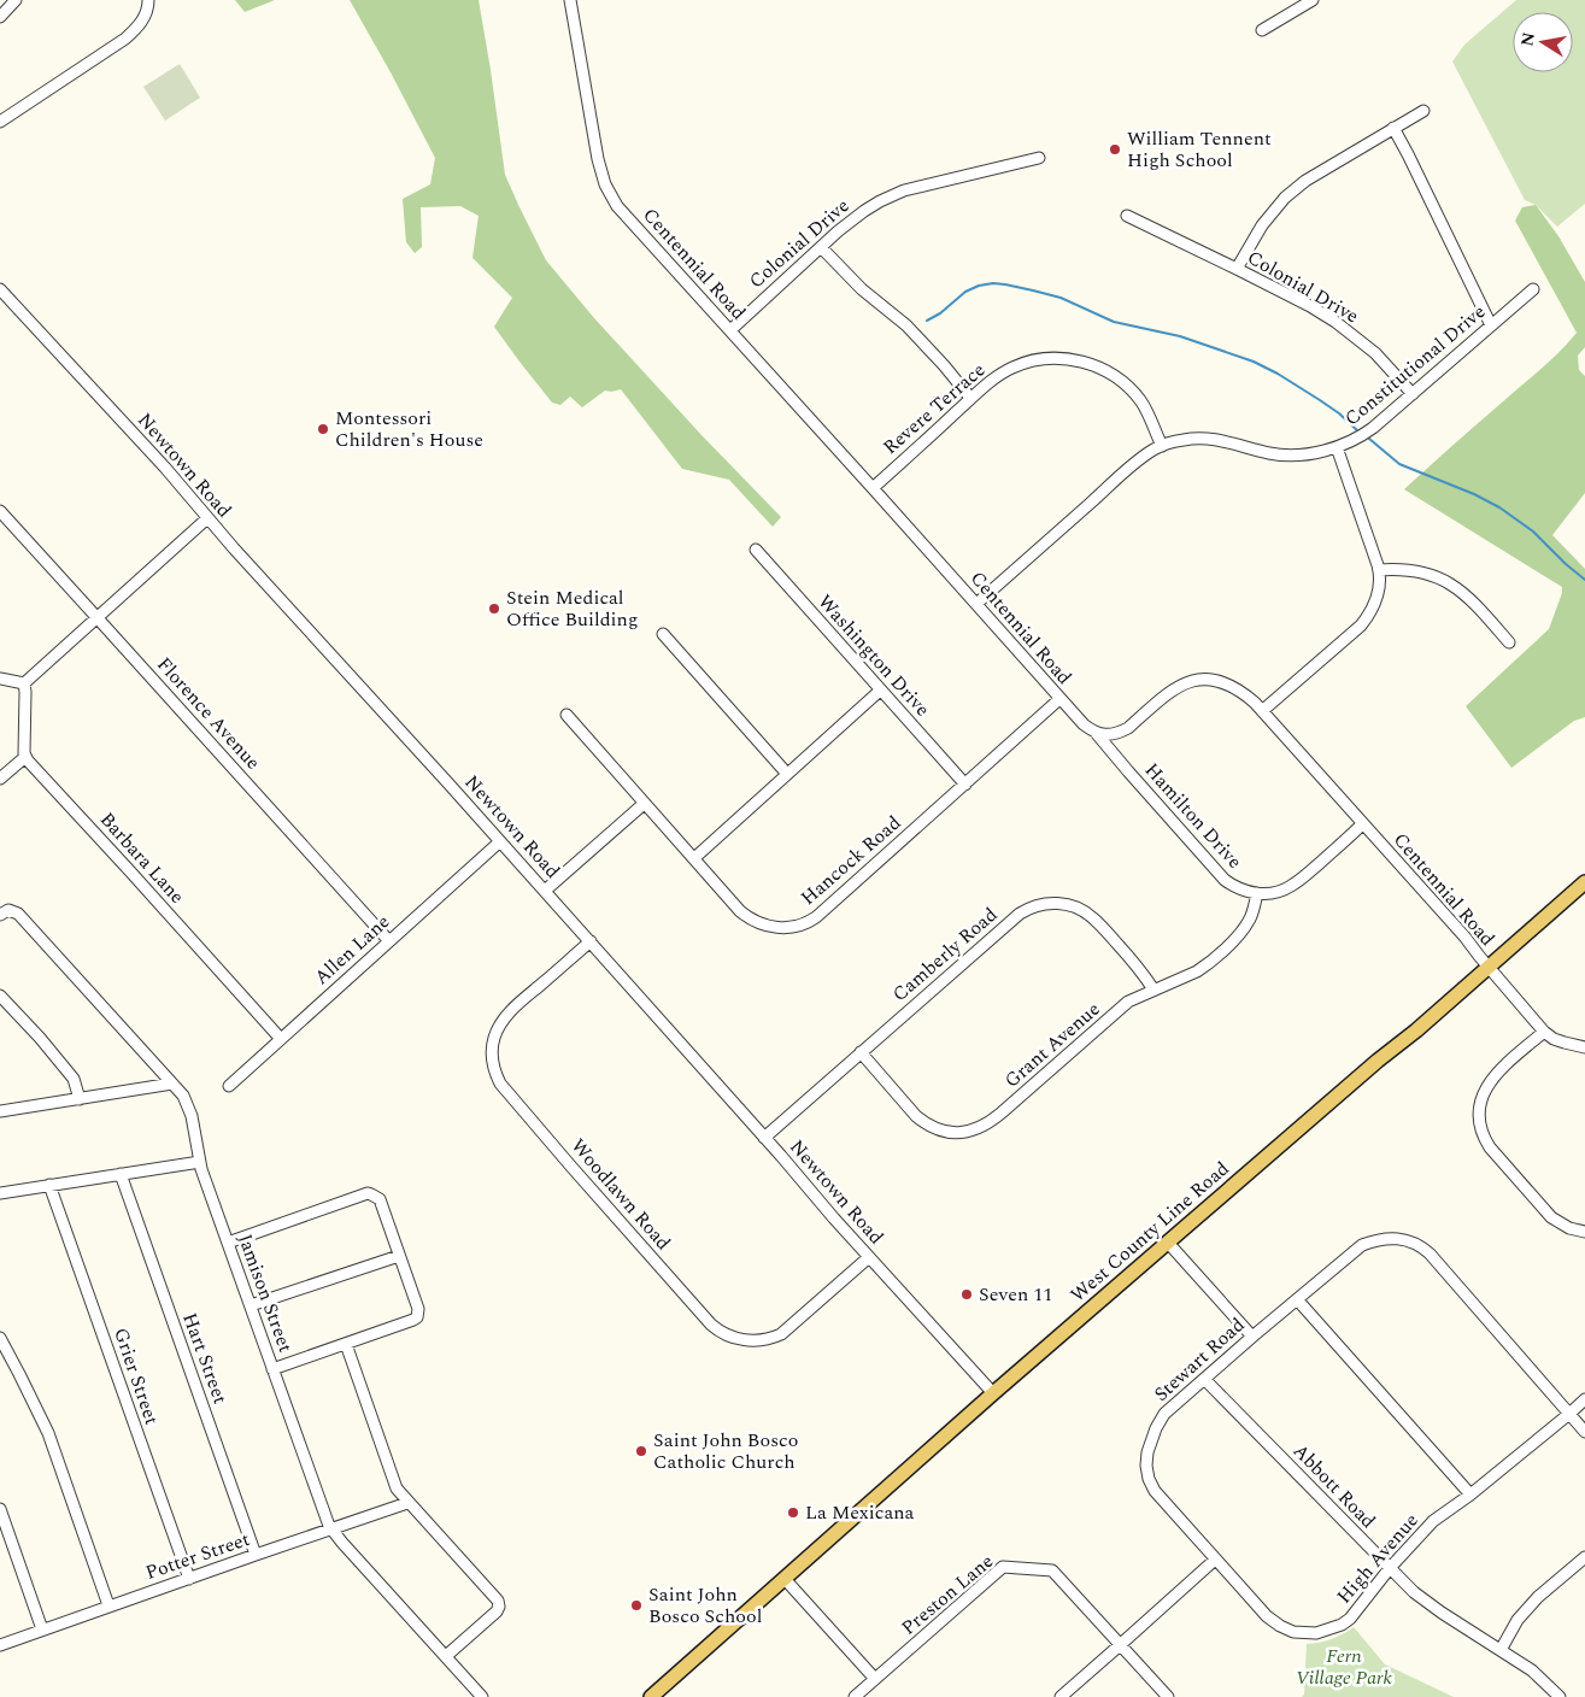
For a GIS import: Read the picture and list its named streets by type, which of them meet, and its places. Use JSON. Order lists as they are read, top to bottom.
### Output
{
  "streets": {
    "main road": ["West County Line Road"],
    "street": [
      "Colonial Drive",
      "Centennial Road",
      "Constitutional Drive",
      "Revere Terrace",
      "Newtown Road",
      "Washington Drive",
      "Florence Avenue",
      "Hamilton Drive",
      "Barbara Lane",
      "Hancock Road",
      "Allen Lane",
      "Camberly Road",
      "Grant Avenue",
      "Woodlawn Road",
      "Jamison Street",
      "Hart Street",
      "Stewart Road",
      "Grier Street",
      "Abbott Road",
      "Potter Street",
      "High Avenue",
      "Preston Lane"
    ]
  },
  "crossings": [
    ["Colonial Drive", "Centennial Road"],
    ["Colonial Drive", "Constitutional Drive"],
    ["Centennial Road", "Constitutional Drive"],
    ["Centennial Road", "Revere Terrace"],
    ["Centennial Road", "Hamilton Drive"],
    ["Centennial Road", "Hancock Road"],
    ["Centennial Road", "West County Line Road"],
    ["Constitutional Drive", "Revere Terrace"],
    ["Newtown Road", "Allen Lane"],
    ["Newtown Road", "Camberly Road"],
    ["Newtown Road", "Woodlawn Road"],
    ["Newtown Road", "West County Line Road"],
    ["Washington Drive", "Hancock Road"],
    ["Florence Avenue", "Allen Lane"],
    ["Hamilton Drive", "Grant Avenue"],
    ["Barbara Lane", "Allen Lane"],
    ["Camberly Road", "Grant Avenue"],
    ["Jamison Street", "Potter Street"],
    ["Hart Street", "Potter Street"],
    ["Stewart Road", "Abbott Road"],
    ["Stewart Road", "High Avenue"],
    ["Grier Street", "Potter Street"],
    ["Abbott Road", "High Avenue"]
  ],
  "parks": ["Fern Village Park"],
  "places": [
    "William Tennent High School",
    "Montessori Children's House",
    "Stein Medical Office Building",
    "Seven 11",
    "Saint John Bosco Catholic Church",
    "La Mexicana",
    "Saint John Bosco School"
  ],
  "north": "left"
}
